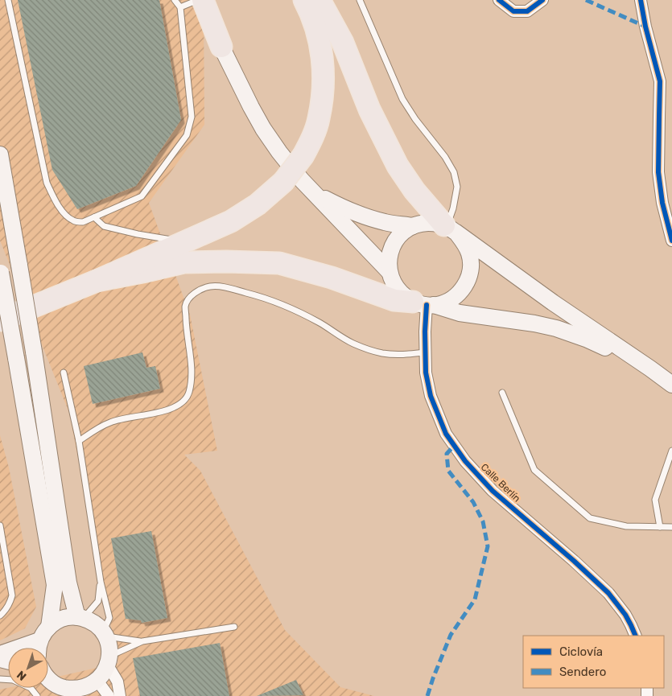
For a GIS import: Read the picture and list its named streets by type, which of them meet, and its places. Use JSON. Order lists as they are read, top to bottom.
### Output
{
  "streets": {
    "street": ["Calle Berlín"]
  },
  "legend": ["Ciclovía", "Sendero"],
  "north": "bottom left"
}
